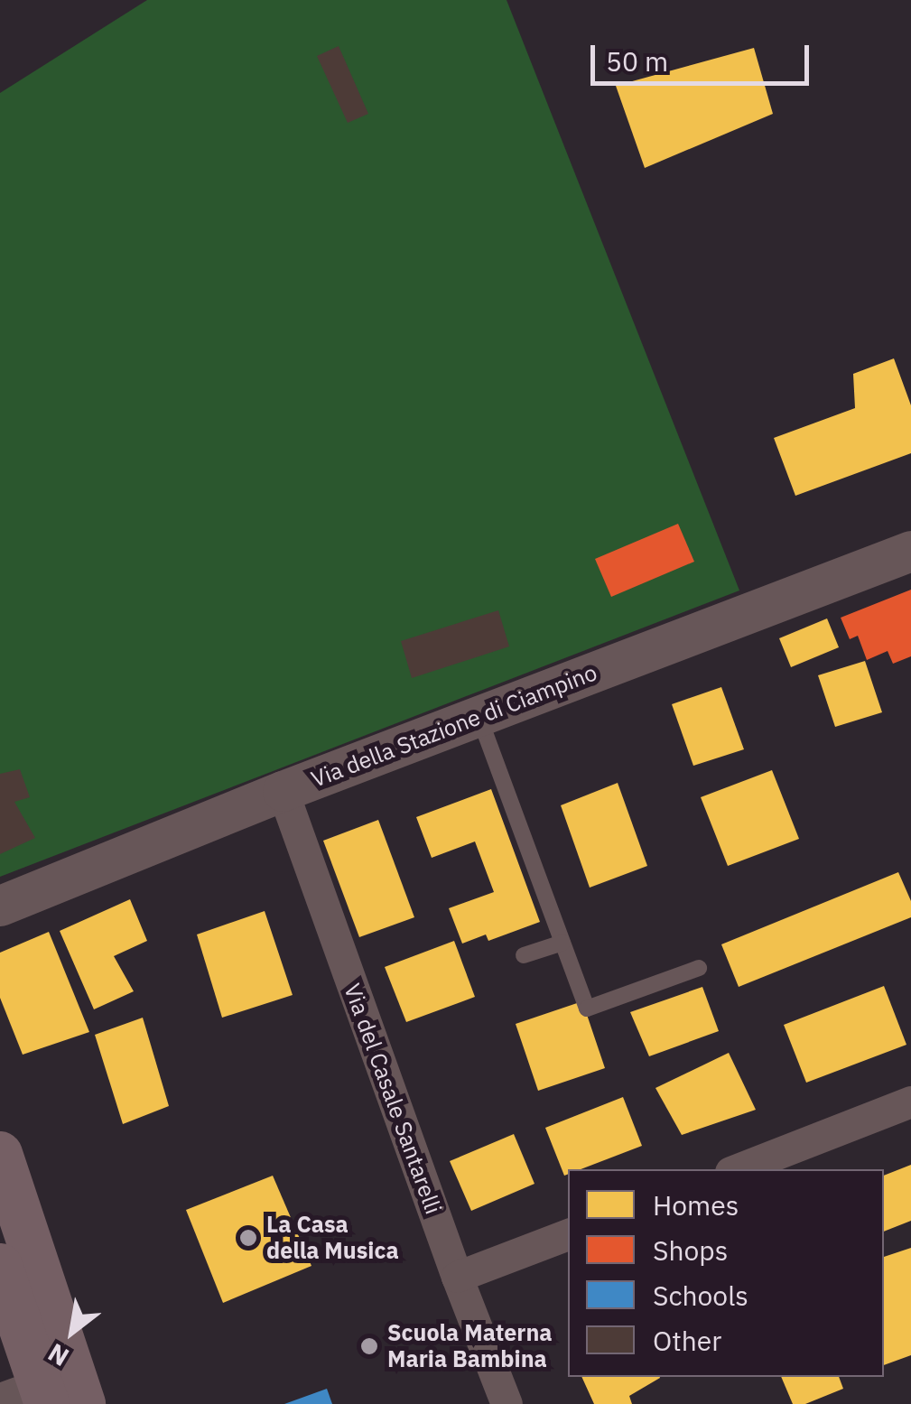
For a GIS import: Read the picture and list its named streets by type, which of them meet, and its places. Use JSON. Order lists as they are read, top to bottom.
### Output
{
  "streets": {
    "street": ["Via della Stazione di Ciampino", "Via del Casale Santarelli"]
  },
  "crossings": [
    ["Via della Stazione di Ciampino", "Via del Casale Santarelli"]
  ],
  "places": ["La Casa della Musica", "Scuola Materna Maria Bambina"],
  "legend": [
    "Homes",
    "Shops",
    "Schools",
    "Other"
  ],
  "scale_bar": "50 m",
  "north": "bottom left"
}
